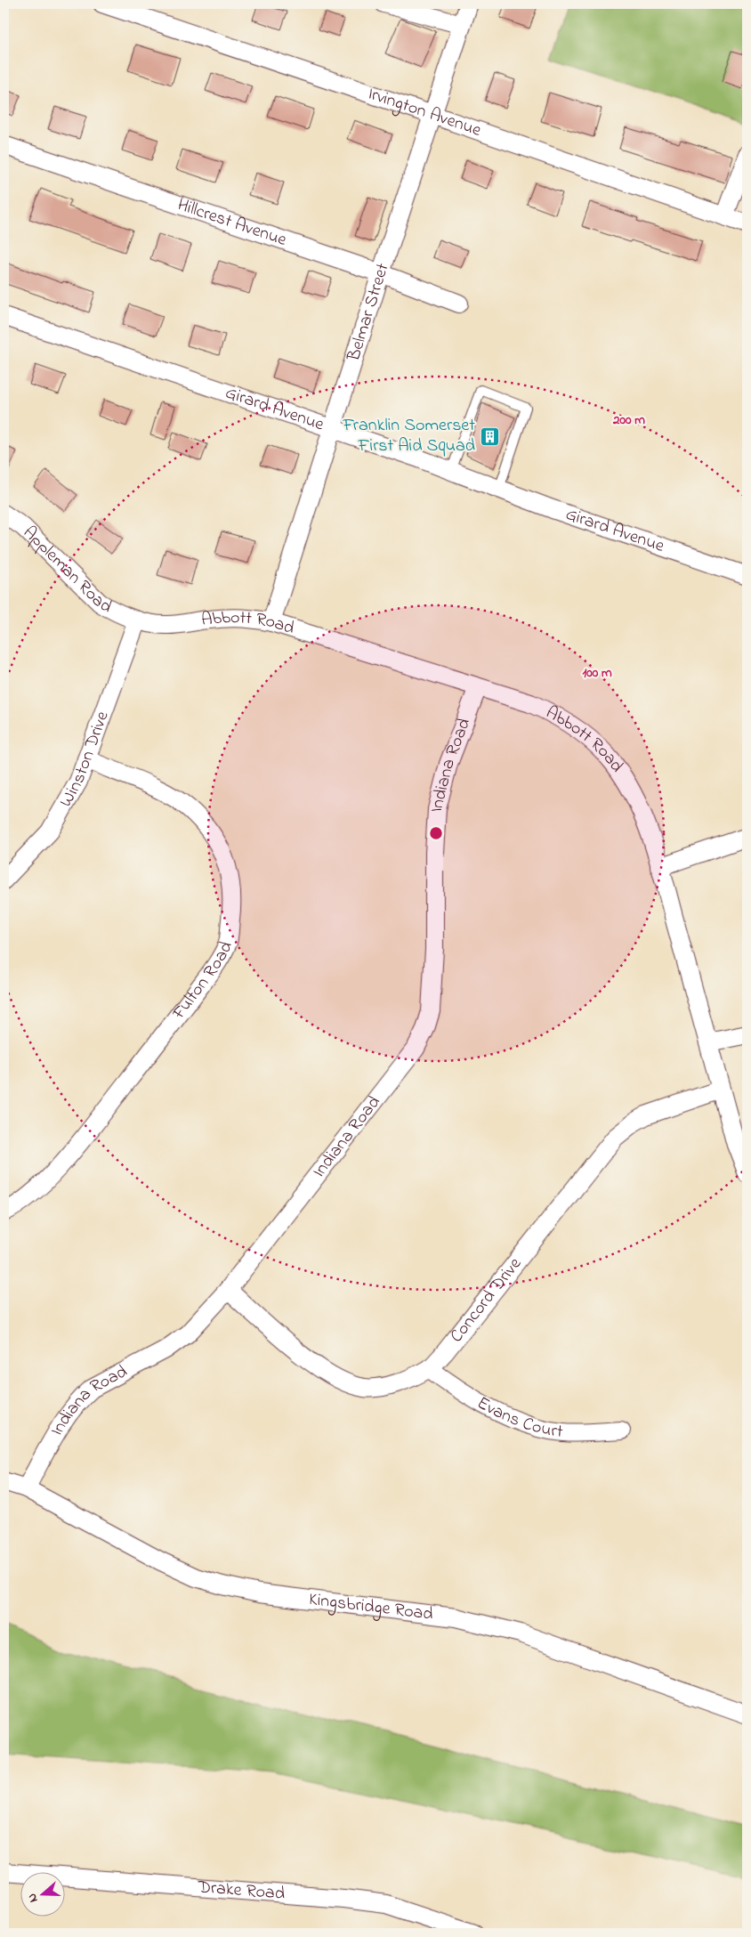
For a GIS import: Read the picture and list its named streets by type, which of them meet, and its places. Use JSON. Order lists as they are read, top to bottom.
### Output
{
  "streets": {
    "street": [
      "Irvington Avenue",
      "Hillcrest Avenue",
      "Belmar Street",
      "Girard Avenue",
      "Appleman Road",
      "Abbott Road",
      "Winston Drive",
      "Indiana Road",
      "Fulton Road",
      "Concord Drive",
      "Evans Court",
      "Kingsbridge Road",
      "Drake Road"
    ]
  },
  "crossings": [
    ["Irvington Avenue", "Belmar Street"],
    ["Hillcrest Avenue", "Belmar Street"],
    ["Belmar Street", "Girard Avenue"],
    ["Belmar Street", "Abbott Road"],
    ["Appleman Road", "Abbott Road"],
    ["Appleman Road", "Winston Drive"],
    ["Abbott Road", "Winston Drive"],
    ["Abbott Road", "Indiana Road"],
    ["Abbott Road", "Concord Drive"],
    ["Winston Drive", "Fulton Road"],
    ["Indiana Road", "Concord Drive"],
    ["Indiana Road", "Kingsbridge Road"],
    ["Concord Drive", "Evans Court"]
  ],
  "places": {
    "building": ["Franklin Somerset First Aid Squad"]
  },
  "north": "left",
  "rings": ["200 m", "100 m"]
}
